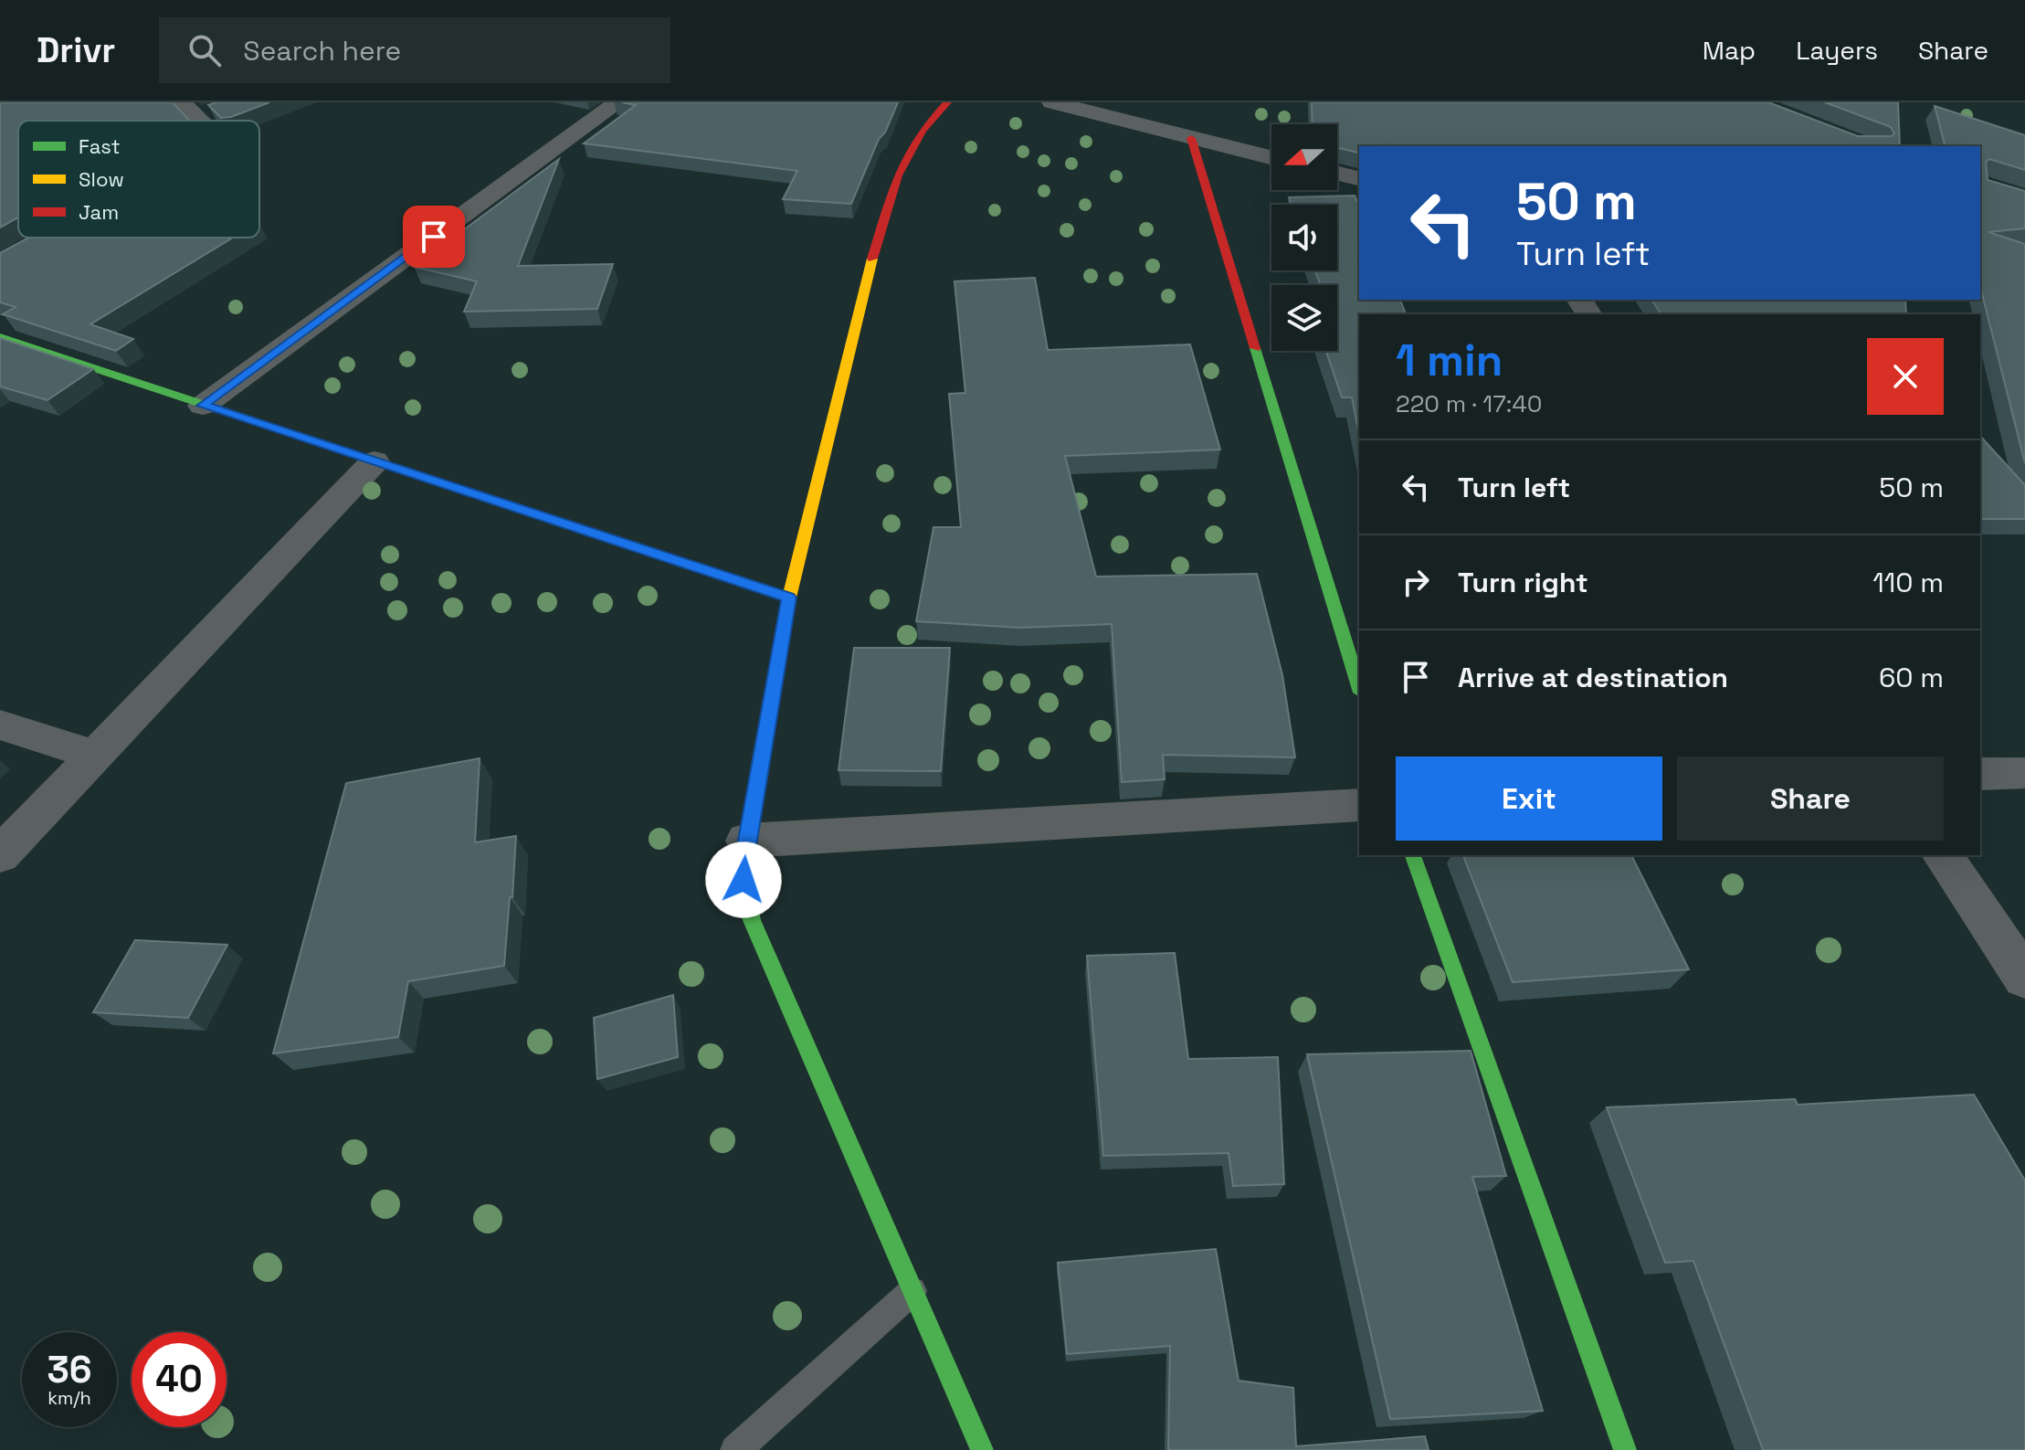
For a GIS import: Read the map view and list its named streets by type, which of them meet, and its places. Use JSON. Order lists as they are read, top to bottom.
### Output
{
  "legend": ["Fast", "Slow", "Jam"],
  "north": "left",
  "page": {
    "header": "Drivr",
    "search": "Search here",
    "nav": ["Map", "Layers", "Share"],
    "turn": ["50 m", "Turn left"],
    "heading": ["1 min", "220 m · 17:40"],
    "list": [
      {
        "name": "Turn left",
        "value": "50 m"
      },
      {
        "name": "Turn right",
        "value": "110 m"
      },
      {
        "name": "Arrive at destination",
        "value": "60 m"
      }
    ],
    "buttons": ["Exit", "Share"],
    "speed": "36 km/h",
    "limit": "40"
  }
}
